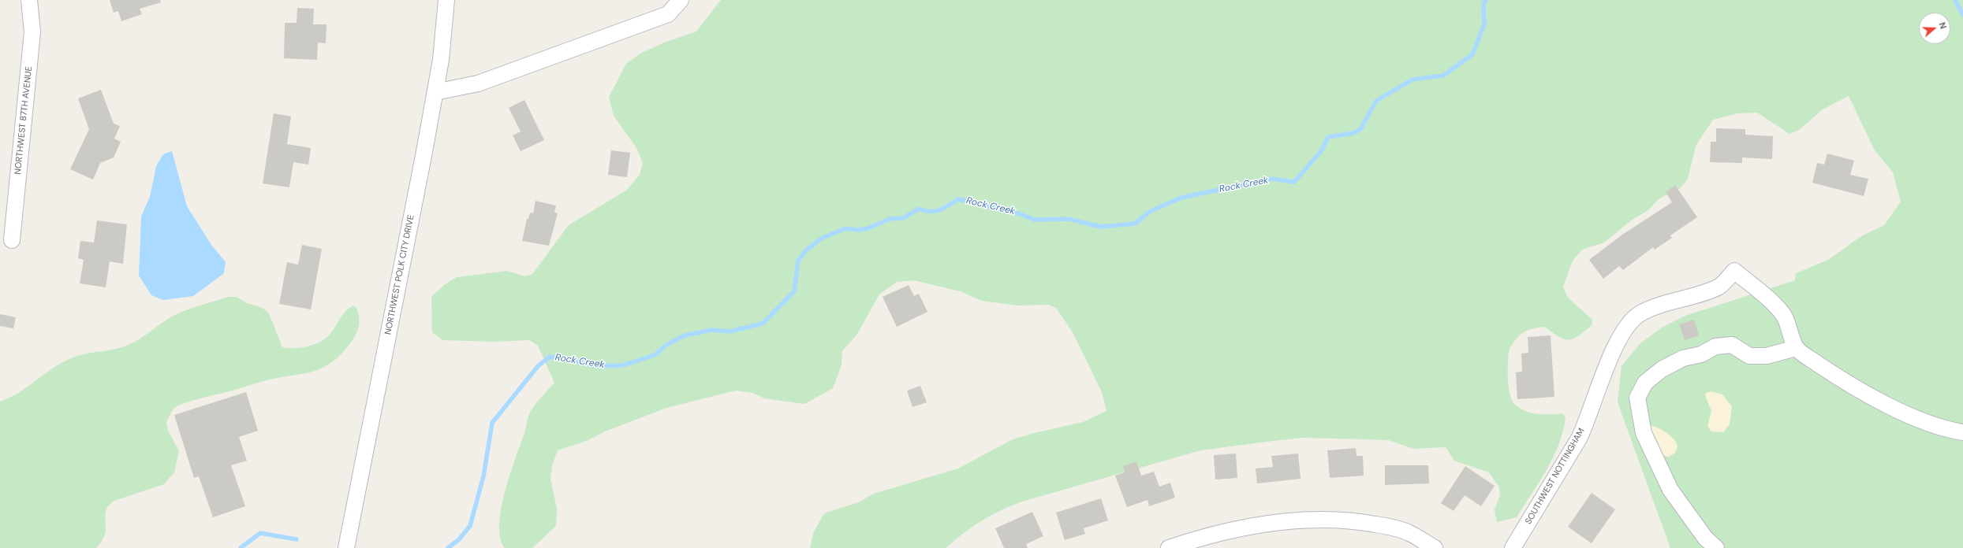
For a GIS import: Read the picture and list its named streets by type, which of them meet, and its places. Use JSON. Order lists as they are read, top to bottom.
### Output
{
  "streets": {
    "street": ["NORTHWEST 87TH AVENUE", "NORTHWEST POLK CITY DRIVE", "SOUTHWEST NOTTINGHAM"]
  },
  "water": ["Rock Creek"],
  "north": "right"
}
